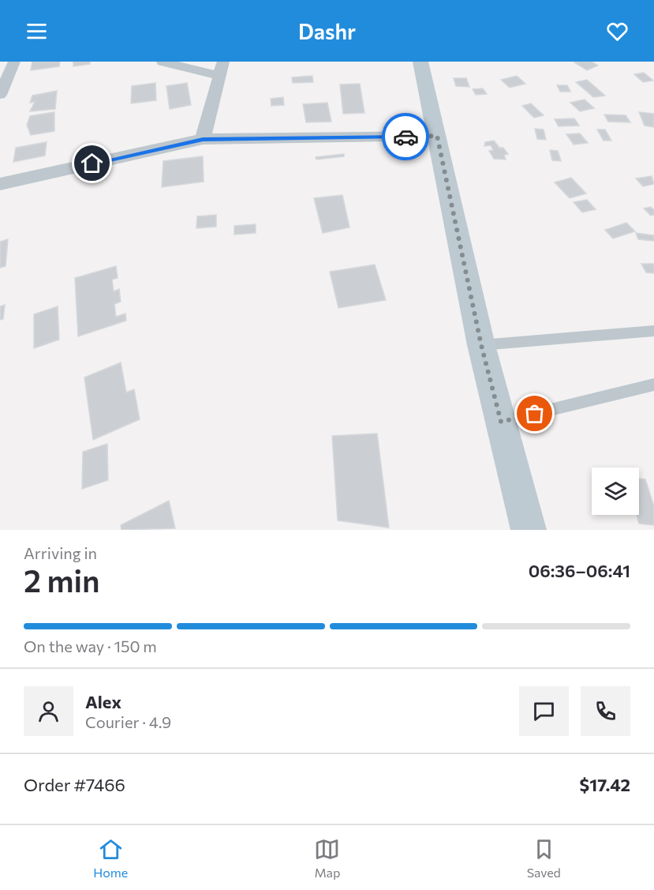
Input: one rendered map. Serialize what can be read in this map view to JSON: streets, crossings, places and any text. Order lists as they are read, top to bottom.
{
  "page": {
    "header": "Dashr",
    "heading": ["2 min", "Arriving in", "06:36–06:41"],
    "panel": [
      "Alex",
      "Courier · 4.9",
      "Order #7466",
      "$17.42"
    ],
    "bar": "On the way · 150 m",
    "tabs": ["Home", "Map", "Saved"]
  }
}
